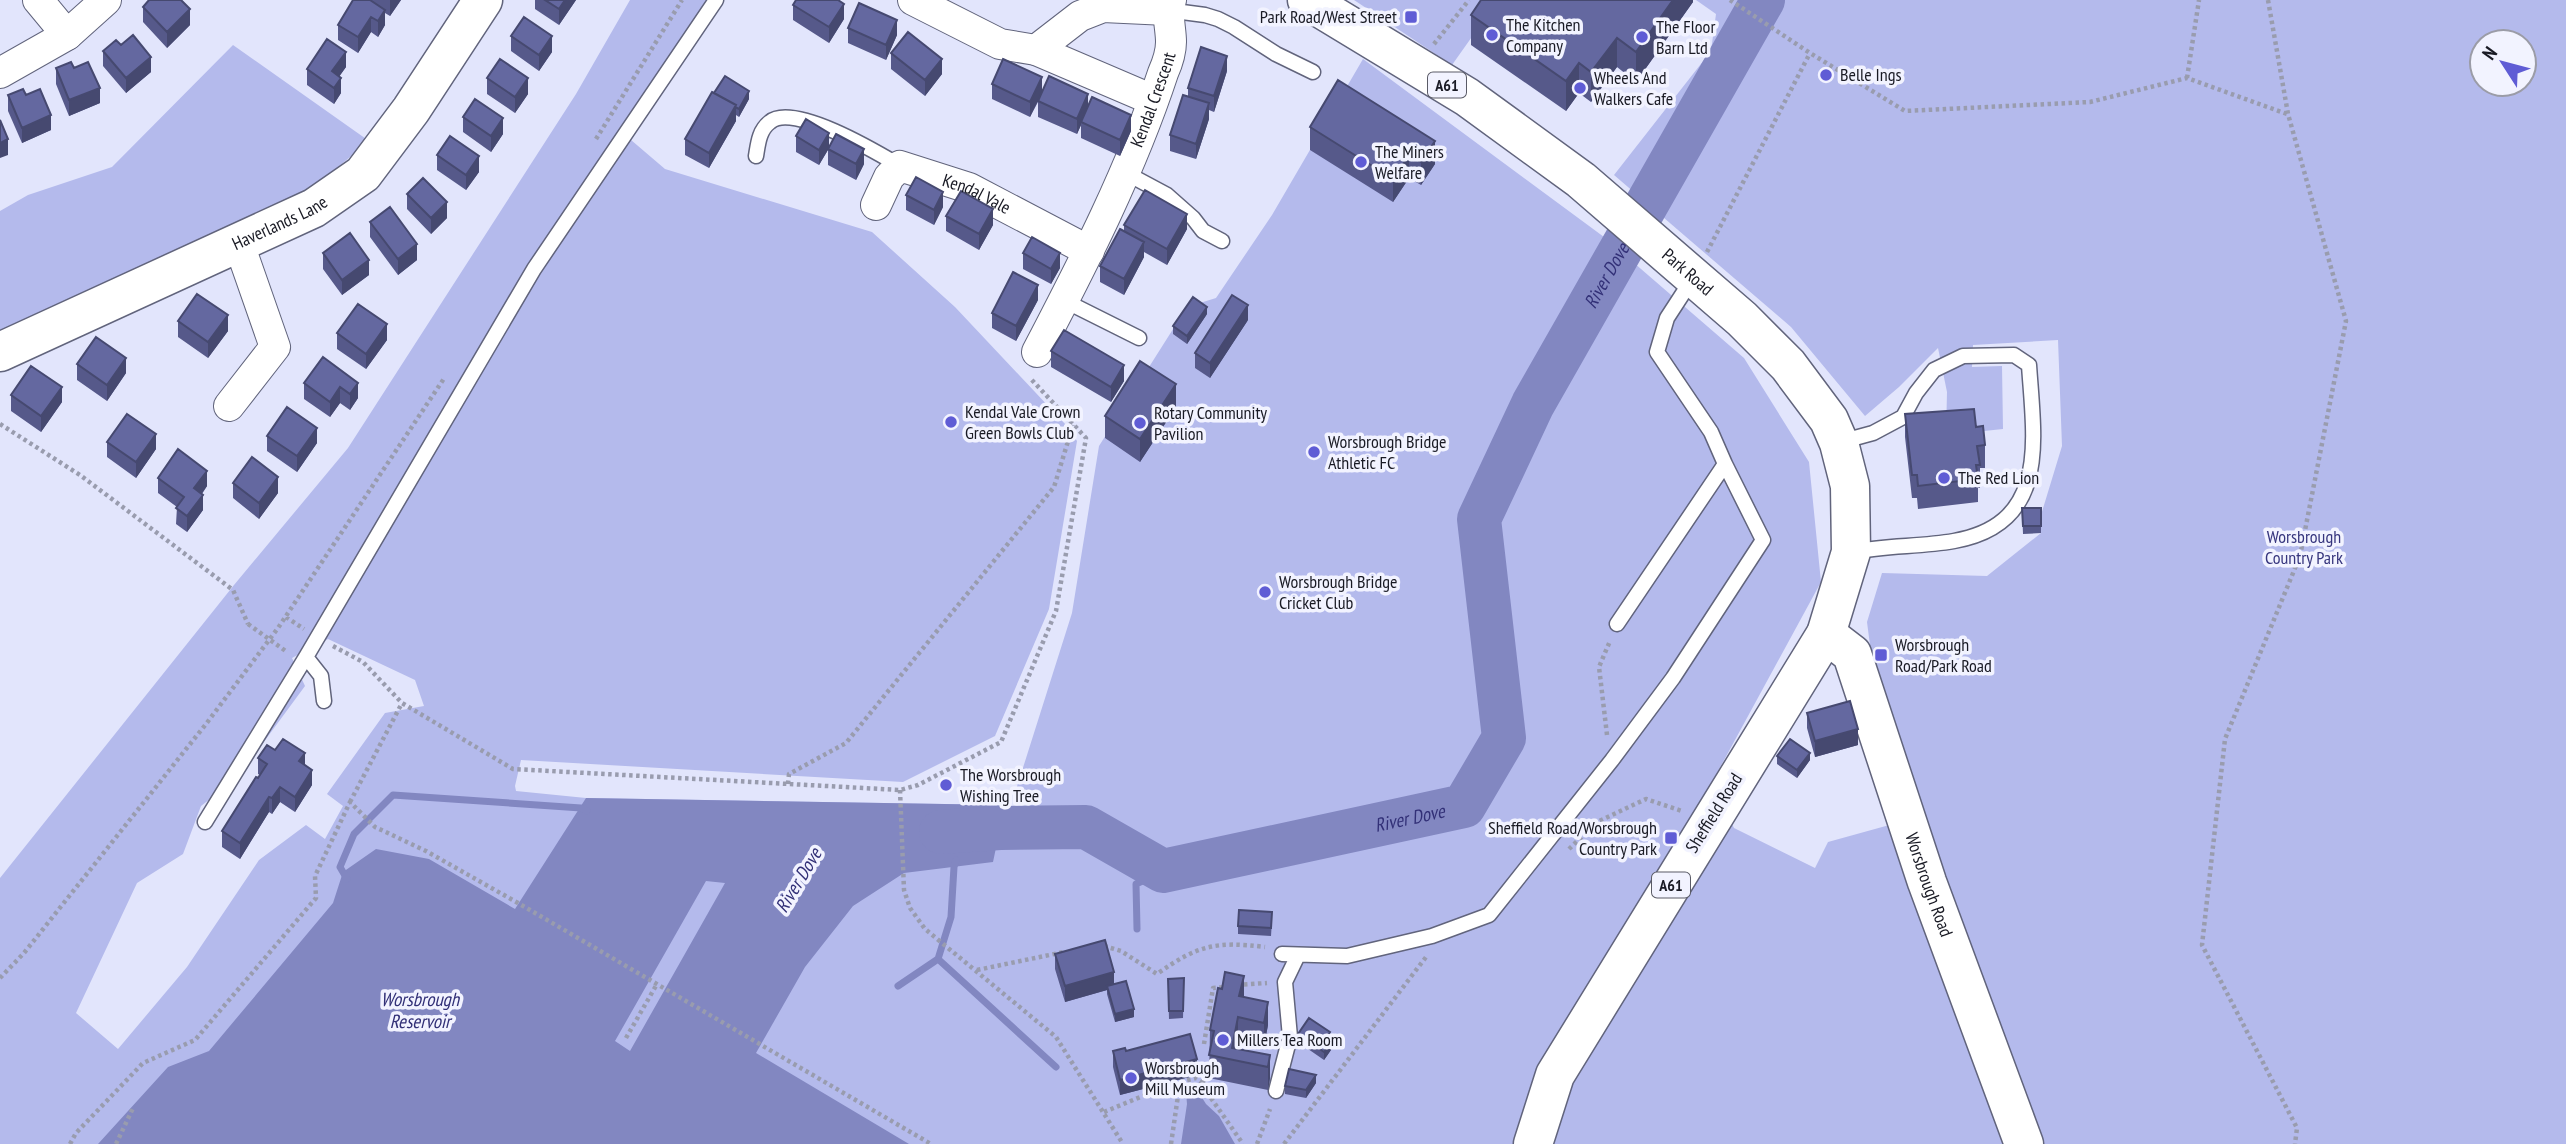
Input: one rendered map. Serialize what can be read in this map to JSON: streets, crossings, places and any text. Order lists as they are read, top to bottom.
{
  "streets": {
    "main road": [
      "A61",
      "Haverlands Lane",
      "Park Road",
      "Sheffield Road",
      "Worsbrough Road"
    ],
    "street": ["Kendal Crescent", "Kendal Vale"]
  },
  "crossings": [
    ["Park Road", "Sheffield Road"],
    ["Park Road", "Worsbrough Road"],
    ["Sheffield Road", "Worsbrough Road"]
  ],
  "water": ["River Dove", "Worsbrough Reservoir"],
  "parks": ["Worsbrough Country Park"],
  "places": {
    "transit": ["Park Road/West Street", "Worsbrough Road/Park Road", "Sheffield Road/Worsbrough Country Park"],
    "other": [
      "The Kitchen Company",
      "The Floor Barn Ltd",
      "Belle Ings",
      "Wheels And Walkers Cafe",
      "The Miners Welfare",
      "Kendal Vale Crown Green Bowls Club",
      "Rotary Community Pavilion",
      "Worsbrough Bridge Athletic FC",
      "The Red Lion",
      "Worsbrough Bridge Cricket Club",
      "The Worsbrough Wishing Tree",
      "Millers Tea Room",
      "Worsbrough Mill Museum"
    ]
  },
  "north": "top left"
}
